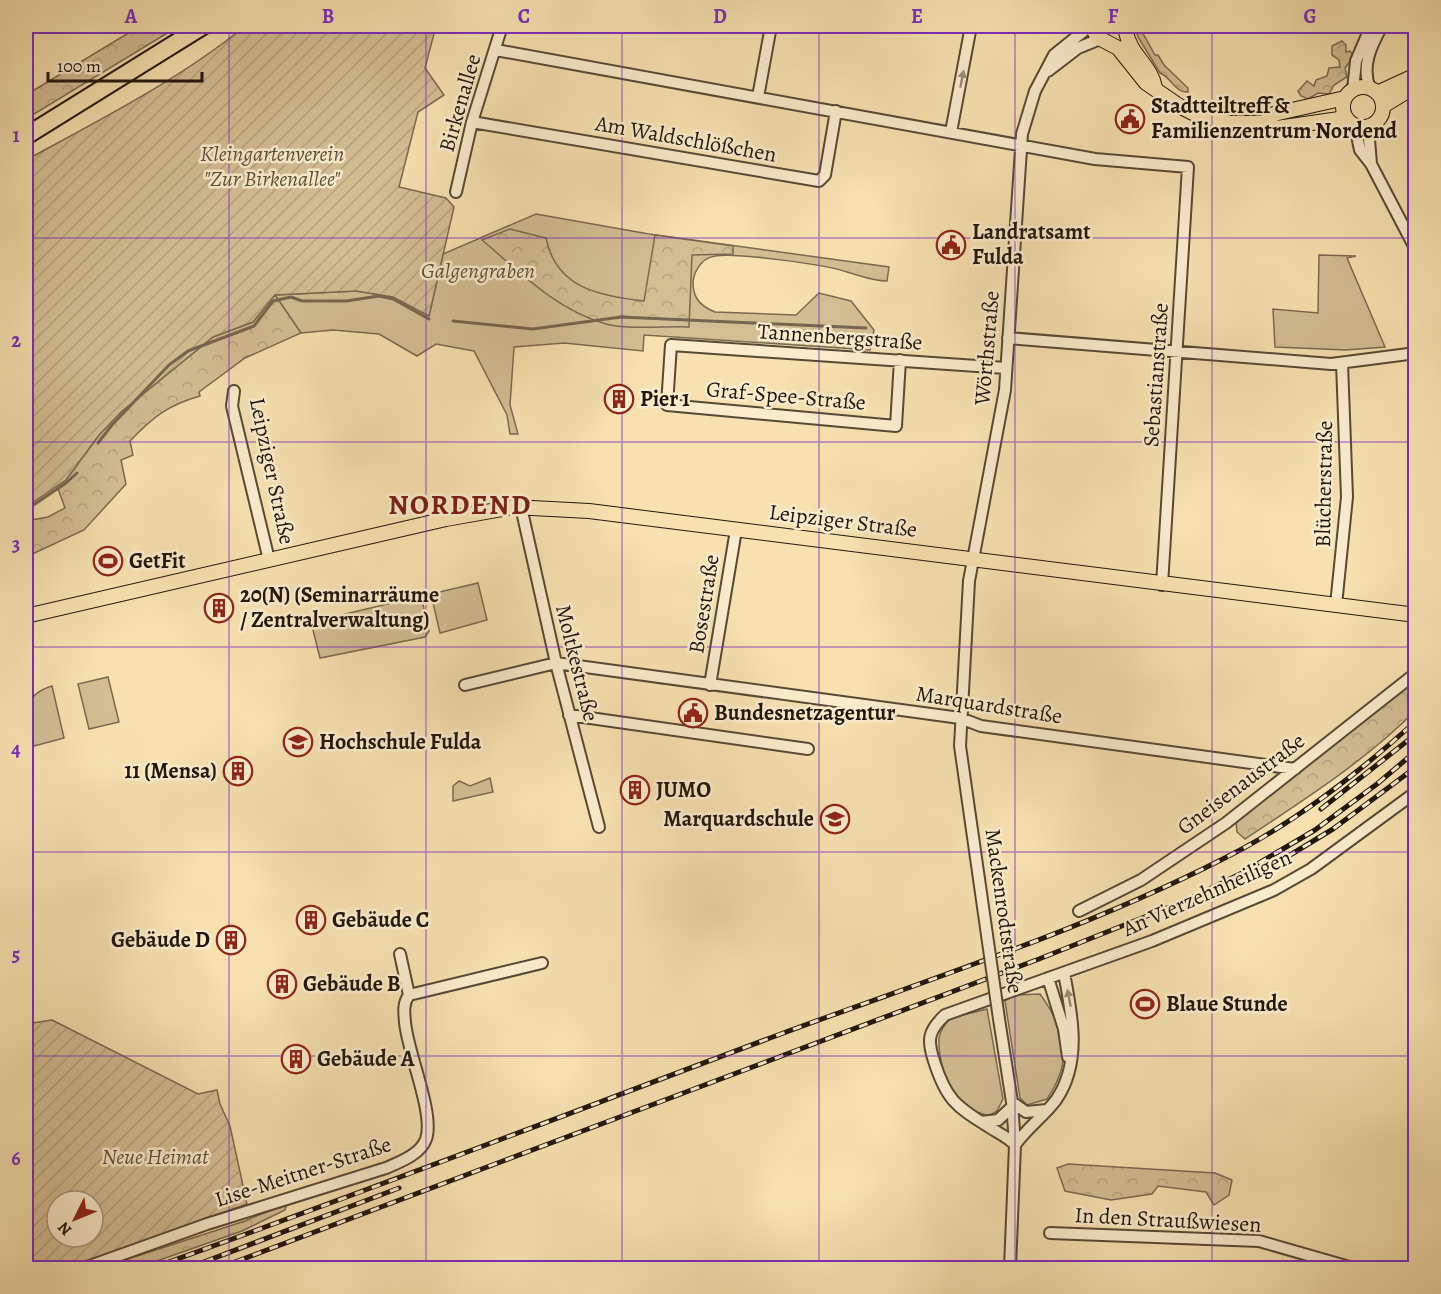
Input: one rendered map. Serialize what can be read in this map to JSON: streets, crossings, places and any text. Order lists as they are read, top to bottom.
{
  "streets": {
    "main road": ["Leipziger Straße"],
    "street": [
      "Birkenallee",
      "Am Waldschlößchen",
      "Tannenbergstraße",
      "Wörthstraße",
      "Sebastianstraße",
      "Graf-Spee-Straße",
      "Blücherstraße",
      "Bosestraße",
      "Moltkestraße",
      "Marquardstraße",
      "Gneisenaustraße",
      "An Vierzehnheiligen",
      "Mackenrodtstraße",
      "Lise-Meitner-Straße",
      "In den Straußwiesen"
    ]
  },
  "crossings": [
    ["Birkenallee", "Am Waldschlößchen"],
    ["Tannenbergstraße", "Wörthstraße"],
    ["Tannenbergstraße", "Graf-Spee-Straße"],
    ["Wörthstraße", "Sebastianstraße"],
    ["Wörthstraße", "Leipziger Straße"],
    ["Wörthstraße", "Mackenrodtstraße"],
    ["Sebastianstraße", "Leipziger Straße"],
    ["Leipziger Straße", "Blücherstraße"],
    ["Leipziger Straße", "Bosestraße"],
    ["Leipziger Straße", "Moltkestraße"],
    ["Leipziger Straße", "Mackenrodtstraße"],
    ["Bosestraße", "Marquardstraße"],
    ["Moltkestraße", "Marquardstraße"],
    ["Marquardstraße", "Gneisenaustraße"],
    ["Marquardstraße", "Mackenrodtstraße"],
    ["An Vierzehnheiligen", "Mackenrodtstraße"]
  ],
  "districts": ["NORDEND"],
  "parks": ["Kleingartenverein \"Zur Birkenallee\"", "Galgengraben", "Neue Heimat"],
  "places": {
    "public building": ["Stadtteiltreff & Familienzentrum Nordend", "Landratsamt Fulda", "Bundesnetzagentur"],
    "building": [
      "Pier 1",
      "20(N) (Seminarräume / Zentralverwaltung)",
      "11 (Mensa)",
      "JUMO",
      "Gebäude C",
      "Gebäude D",
      "Gebäude B",
      "Gebäude A"
    ],
    "sports": ["GetFit", "Blaue Stunde"],
    "school or university": ["Hochschule Fulda", "Marquardschule"]
  },
  "scale_bar": "100 m",
  "north": "bottom left",
  "grid": {
    "columns": [
      "A",
      "B",
      "C",
      "D",
      "E",
      "F",
      "G"
    ],
    "rows": [
      "1",
      "2",
      "3",
      "4",
      "5",
      "6"
    ]
  }
}
